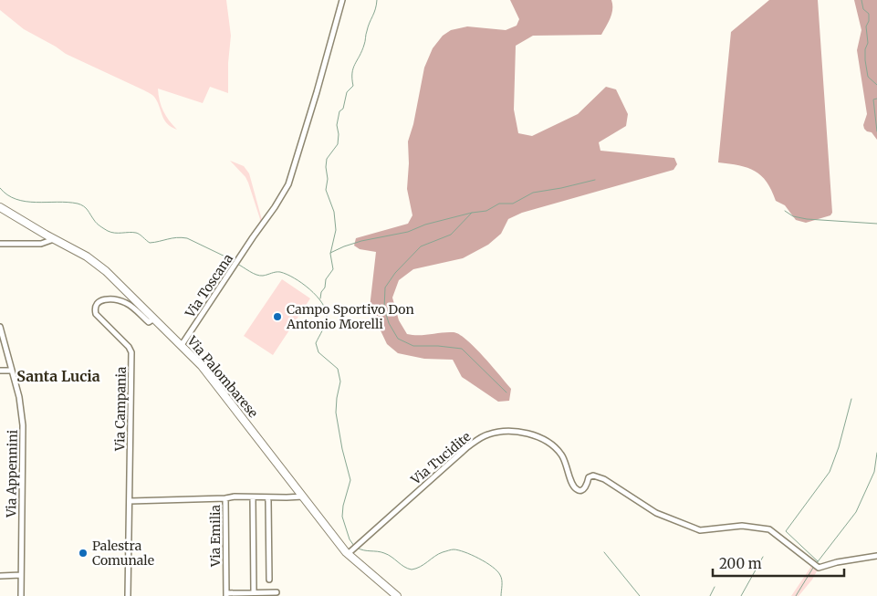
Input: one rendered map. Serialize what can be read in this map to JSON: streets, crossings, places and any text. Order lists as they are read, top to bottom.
{
  "streets": {
    "main road": ["Via Palombarese"],
    "street": [
      "Via Toscana",
      "Via Campania",
      "Via Tucidite",
      "Via Appennini",
      "Via Emilia"
    ]
  },
  "crossings": [
    ["Via Toscana", "Via Palombarese"],
    ["Via Palombarese", "Via Campania"],
    ["Via Palombarese", "Via Tucidite"],
    ["Via Palombarese", "Via Emilia"]
  ],
  "districts": ["Santa Lucia"],
  "places": ["Campo Sportivo Don Antonio Morelli", "Palestra Comunale"],
  "scale_bar": "200 m"
}
